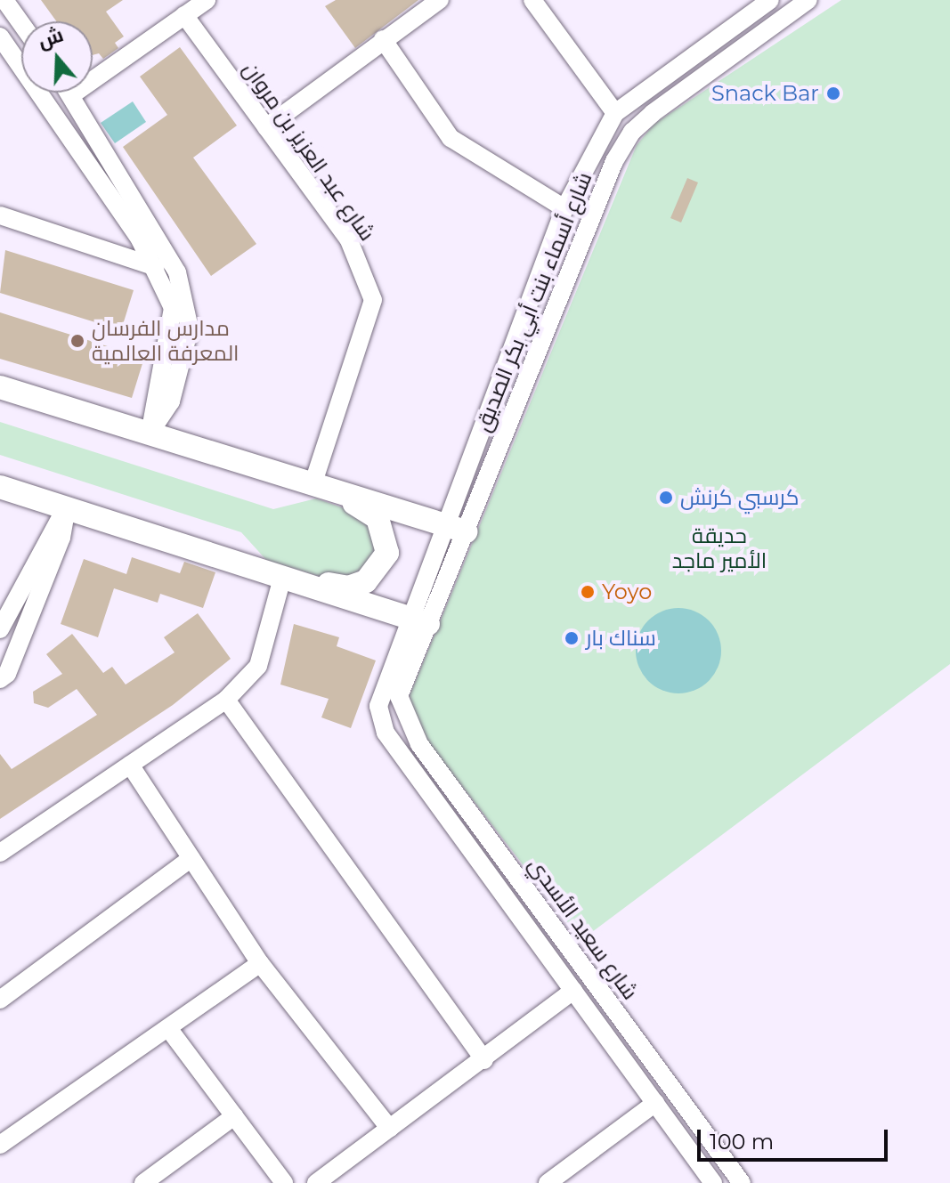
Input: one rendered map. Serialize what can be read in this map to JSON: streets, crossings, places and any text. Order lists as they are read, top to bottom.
{
  "streets": {
    "street": ["شارع عبد العزيز بن مروان", "شارع أسماء بنت أبي بكر الصديق", "شارع سعيد الأسدي"]
  },
  "crossings": [
    ["شارع أسماء بنت أبي بكر الصديق", "شارع سعيد الأسدي"]
  ],
  "parks": ["حديقة الأمير ماجد"],
  "places": [
    "Snack Bar",
    "مدارس الفرسان المعرفة العالمية",
    "كرسبي كرنش",
    "Yoyo",
    "سناك بار"
  ],
  "scale_bar": "100 m",
  "north": "top"
}
